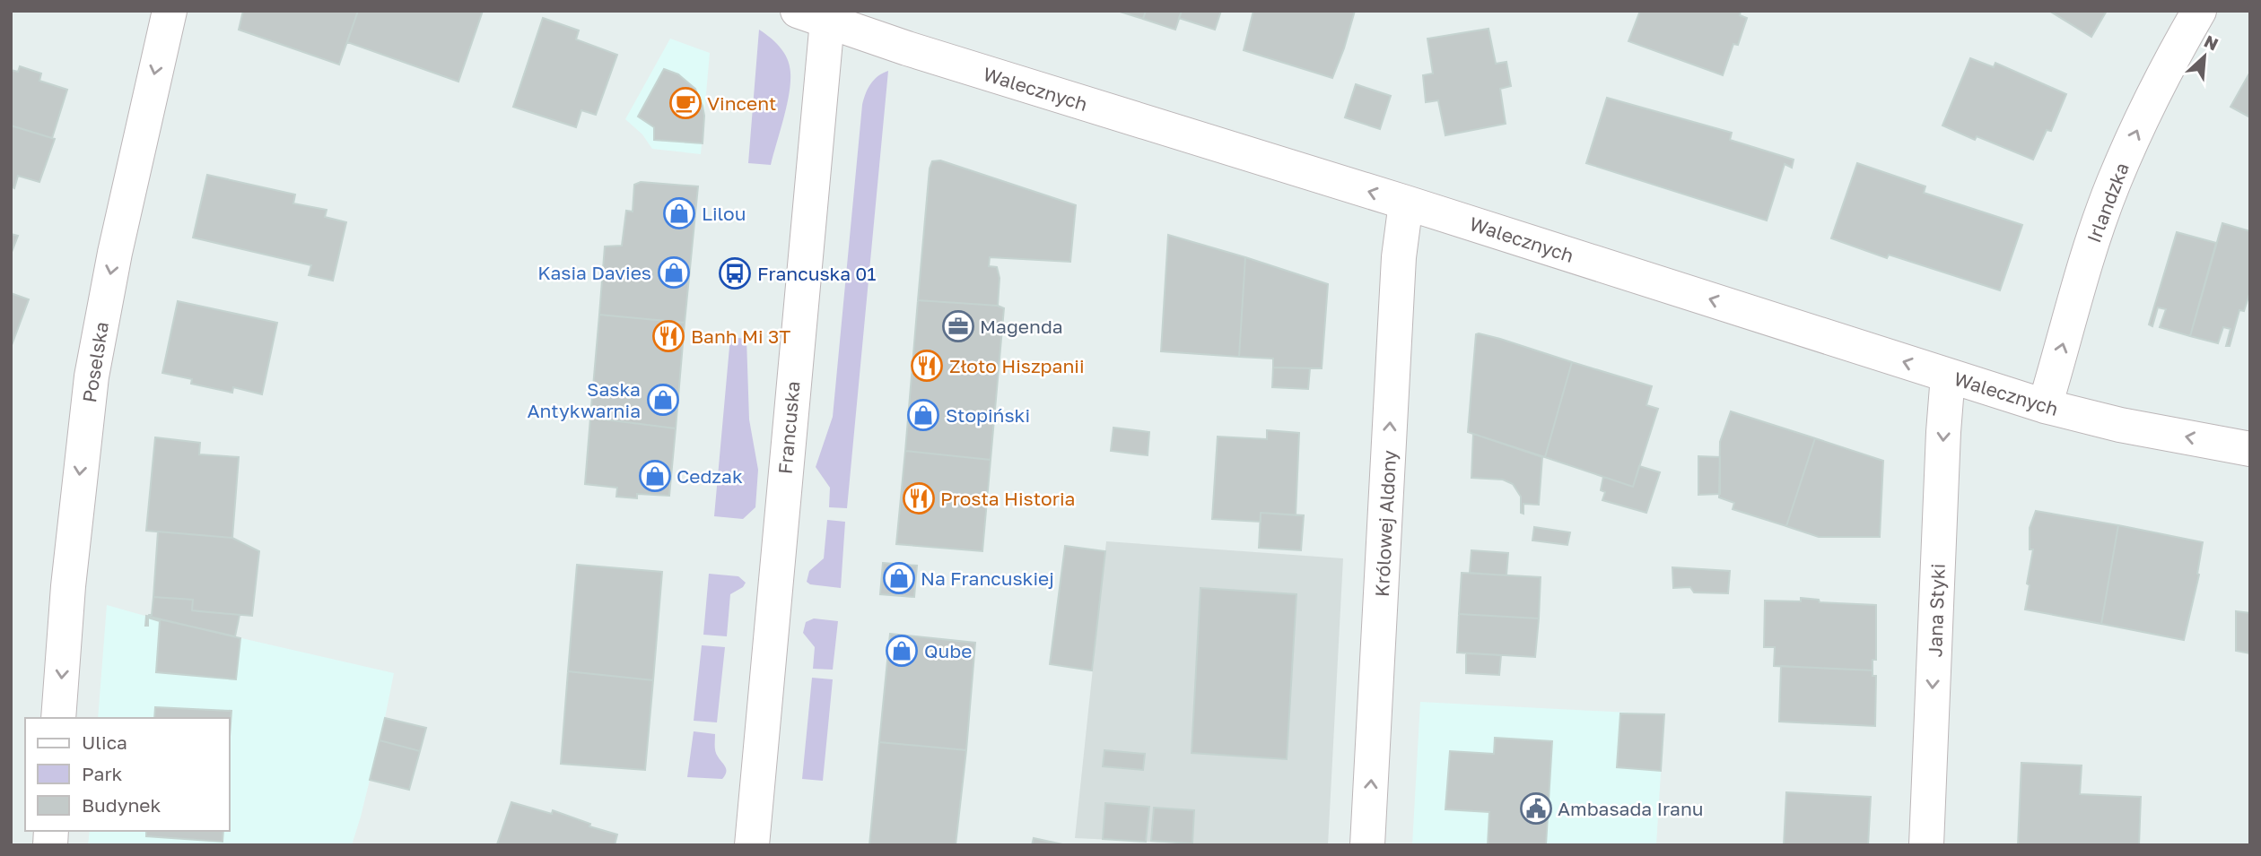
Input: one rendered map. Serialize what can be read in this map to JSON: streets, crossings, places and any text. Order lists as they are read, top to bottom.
{
  "streets": {
    "street": [
      "Walecznych",
      "Irlandzka",
      "Poselska",
      "Francuska",
      "Królowej Aldony",
      "Jana Styki"
    ]
  },
  "crossings": [
    ["Walecznych", "Irlandzka"],
    ["Walecznych", "Francuska"],
    ["Walecznych", "Królowej Aldony"],
    ["Walecznych", "Jana Styki"]
  ],
  "one_way": [
    "Walecznych",
    "Irlandzka",
    "Poselska",
    "Królowej Aldony",
    "Jana Styki"
  ],
  "places": {
    "cafe": ["Vincent"],
    "shop": [
      "Lilou",
      "Kasia Davies",
      "Saska Antykwarnia",
      "Stopiński",
      "Cedzak",
      "Na Francuskiej",
      "Qube"
    ],
    "bus stop": ["Francuska 01"],
    "office": ["Magenda"],
    "restaurant": ["Banh Mi 3T", "Złoto Hiszpanii", "Prosta Historia"],
    "public building": ["Ambasada Iranu"]
  },
  "legend": ["Ulica", "Park", "Budynek"],
  "north": "top right"
}
